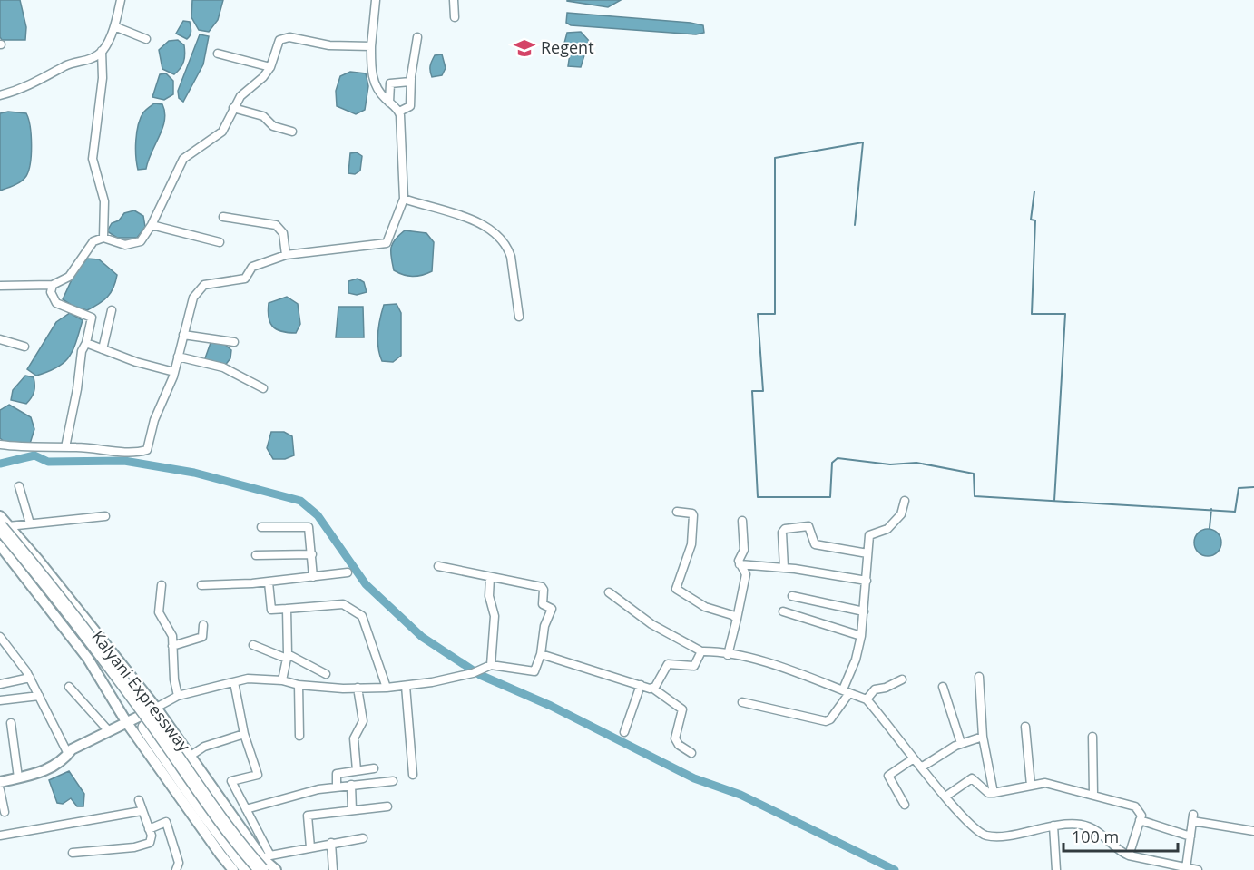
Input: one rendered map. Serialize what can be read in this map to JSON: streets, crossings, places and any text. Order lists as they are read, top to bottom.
{
  "streets": {
    "highway": ["Kalyani Expressway"]
  },
  "places": {
    "school or university": ["Regent"]
  },
  "scale_bar": "100 m"
}
